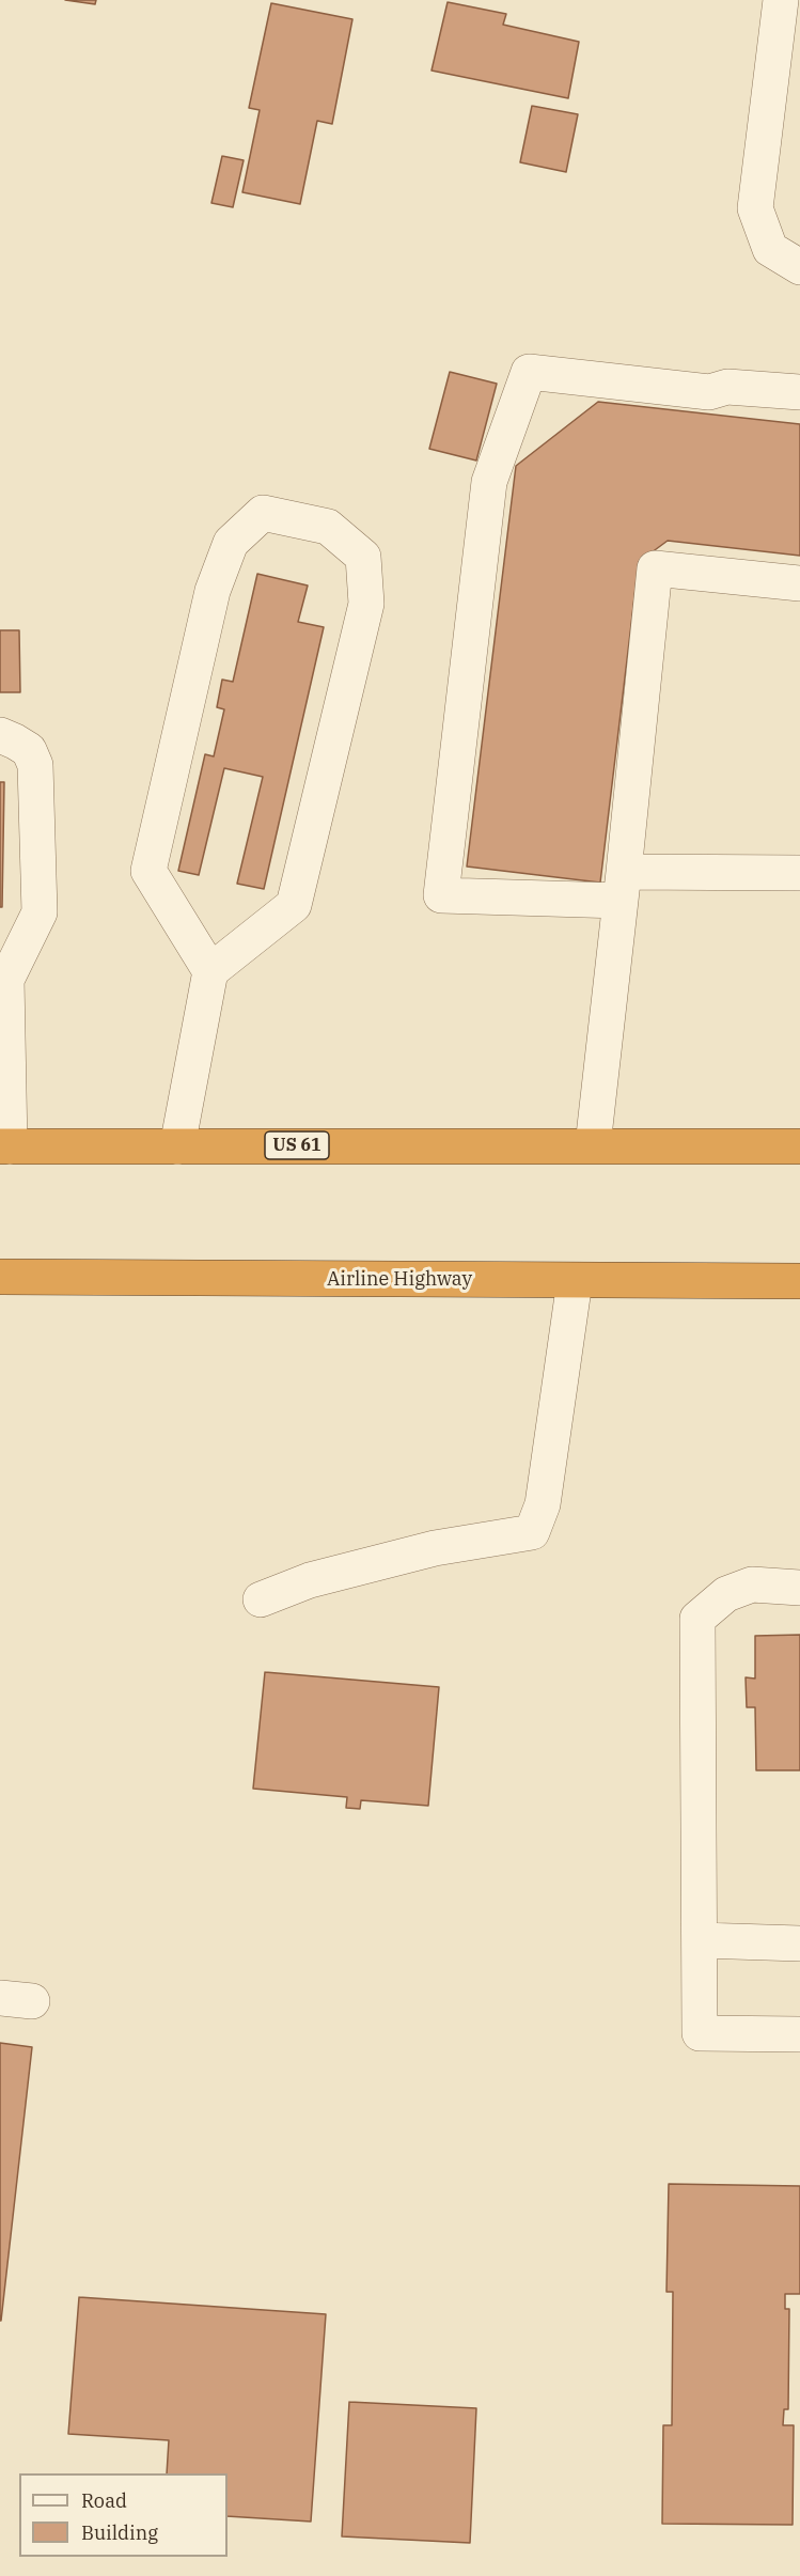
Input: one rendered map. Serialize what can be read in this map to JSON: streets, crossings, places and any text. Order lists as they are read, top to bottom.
{
  "streets": {
    "highway": ["US 61", "Airline Highway"]
  },
  "legend": ["Road", "Building"]
}
